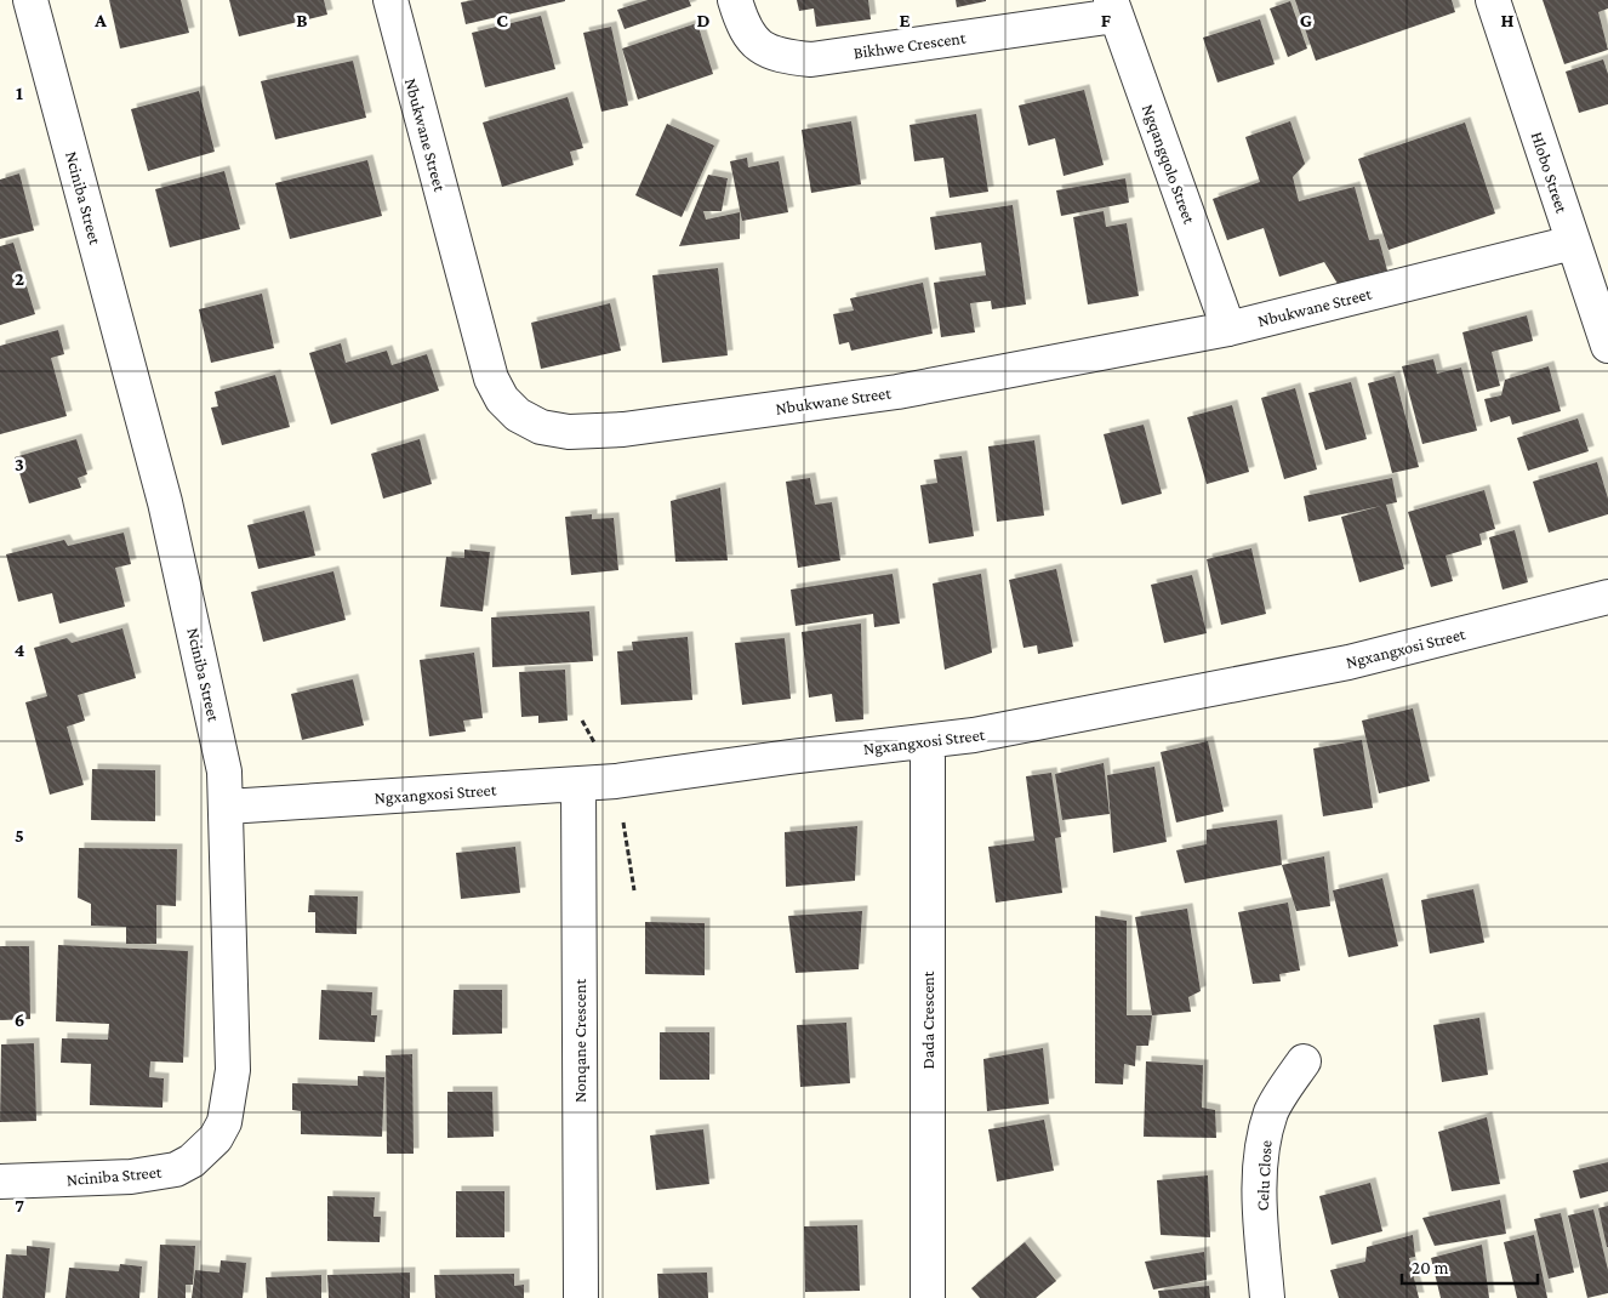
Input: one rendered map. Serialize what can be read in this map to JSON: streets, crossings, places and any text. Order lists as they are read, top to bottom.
{
  "streets": {
    "street": [
      "Bikhwe Crescent",
      "Nbukwane Street",
      "Ngqangqolo Street",
      "Hlobo Street",
      "Nciniba Street",
      "Ngxangxosi Street",
      "Dada Crescent",
      "Nonqane Crescent",
      "Celu Close"
    ]
  },
  "crossings": [
    ["Bikhwe Crescent", "Ngqangqolo Street"],
    ["Nbukwane Street", "Ngqangqolo Street"],
    ["Nbukwane Street", "Hlobo Street"],
    ["Nciniba Street", "Ngxangxosi Street"],
    ["Ngxangxosi Street", "Dada Crescent"],
    ["Ngxangxosi Street", "Nonqane Crescent"]
  ],
  "scale_bar": "20 m",
  "grid": {
    "columns": [
      "A",
      "B",
      "C",
      "D",
      "E",
      "F",
      "G",
      "H"
    ],
    "rows": [
      "1",
      "2",
      "3",
      "4",
      "5",
      "6",
      "7"
    ]
  }
}
